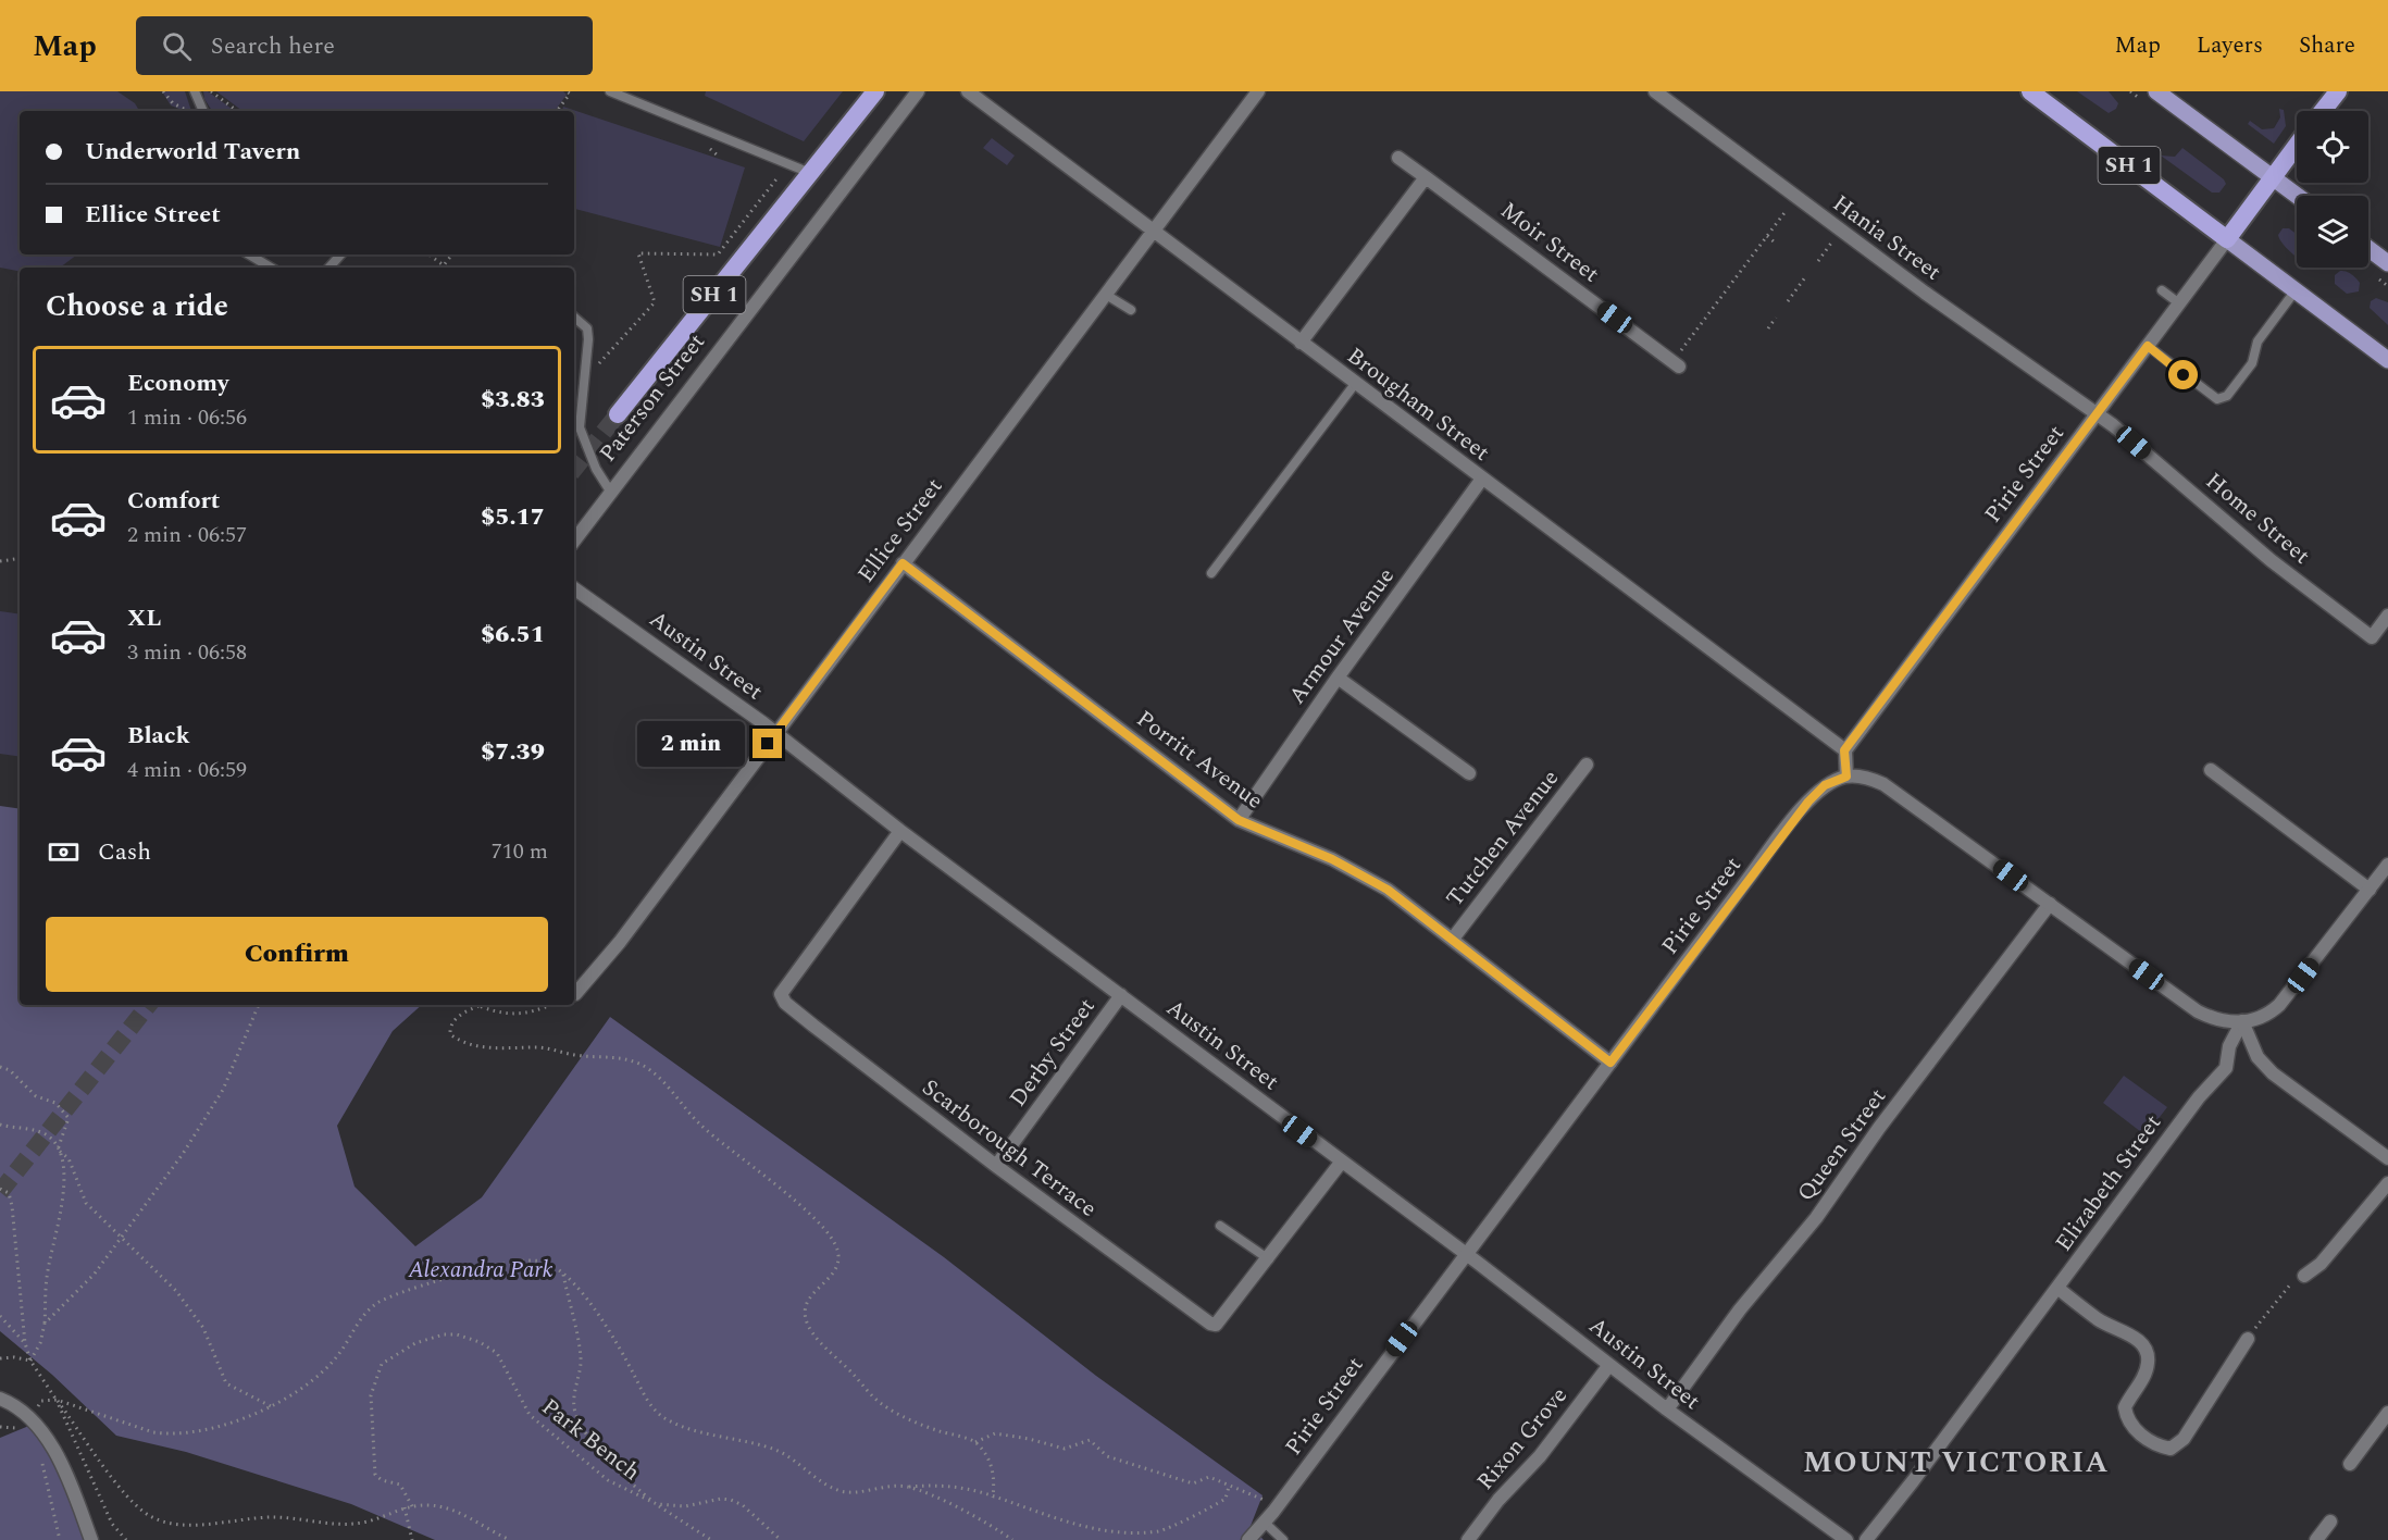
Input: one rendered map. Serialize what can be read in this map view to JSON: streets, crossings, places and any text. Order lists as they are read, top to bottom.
{
  "streets": {
    "highway": ["SH 1", "Paterson Street"],
    "street": [
      "Hania Street",
      "Moir Street",
      "Brougham Street",
      "Pirie Street",
      "Home Street",
      "Ellice Street",
      "Armour Avenue",
      "Austin Street",
      "Porritt Avenue",
      "Tutchen Avenue",
      "Derby Street",
      "Queen Street",
      "Scarborough Terrace",
      "Elizabeth Street",
      "Rixon Grove"
    ],
    "path": ["Park Bench"]
  },
  "crossings": [
    ["SH 1", "Pirie Street"],
    ["Hania Street", "Pirie Street"],
    ["Hania Street", "Home Street"],
    ["Brougham Street", "Pirie Street"],
    ["Brougham Street", "Ellice Street"],
    ["Brougham Street", "Armour Avenue"],
    ["Pirie Street", "Home Street"],
    ["Pirie Street", "Austin Street"],
    ["Pirie Street", "Porritt Avenue"],
    ["Ellice Street", "Austin Street"],
    ["Ellice Street", "Porritt Avenue"],
    ["Armour Avenue", "Porritt Avenue"],
    ["Austin Street", "Derby Street"],
    ["Austin Street", "Queen Street"],
    ["Austin Street", "Scarborough Terrace"],
    ["Austin Street", "Rixon Grove"],
    ["Porritt Avenue", "Tutchen Avenue"],
    ["Derby Street", "Scarborough Terrace"]
  ],
  "districts": ["MOUNT VICTORIA"],
  "parks": ["Alexandra Park"],
  "page": {
    "header": "Map",
    "search": "Search here",
    "nav": ["Map", "Layers", "Share"],
    "banner": ["Underworld Tavern", "Ellice Street"],
    "heading": "Choose a ride",
    "list": [
      {
        "name": "Economy",
        "note": "1 min · 06:56",
        "value": "$3.83"
      },
      {
        "name": "Comfort",
        "note": "2 min · 06:57",
        "value": "$5.17"
      },
      {
        "name": "XL",
        "note": "3 min · 06:58",
        "value": "$6.51"
      },
      {
        "name": "Black",
        "note": "4 min · 06:59",
        "value": "$7.39"
      }
    ],
    "bubble": "2 min",
    "pay": ["Cash", "710 m"],
    "buttons": "Confirm"
  }
}
